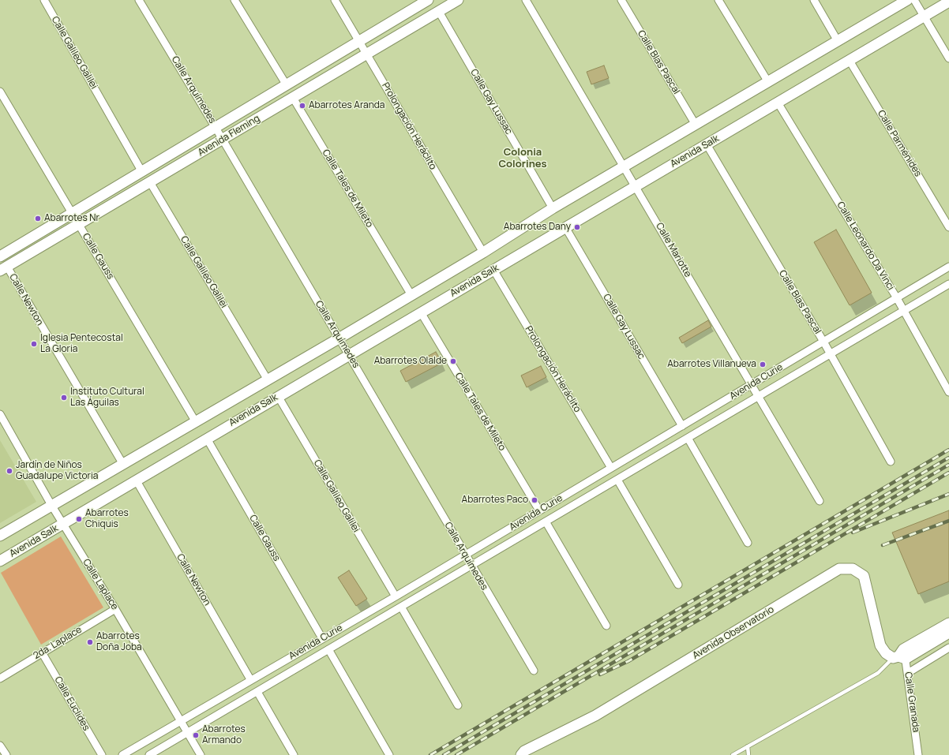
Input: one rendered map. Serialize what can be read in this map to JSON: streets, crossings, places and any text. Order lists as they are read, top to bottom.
{
  "streets": {
    "main road": ["Avenida Fleming", "Avenida Salk", "Avenida Observatorio"],
    "street": [
      "Calle Galileo Galilei",
      "Calle Blas Pascal",
      "Calle Arquímedes",
      "Calle Gay Lussac",
      "Prolongación Heráclito",
      "Calle Parménides",
      "Calle Tales de Mileto",
      "Calle Leonardo Da Vinci",
      "Calle Mariotte",
      "Calle Gauss",
      "Calle Newton",
      "Avenida Curie",
      "Calle Laplace",
      "2da. Laplace",
      "Calle Granada",
      "Calle Euclides"
    ]
  },
  "crossings": [
    ["Calle Galileo Galilei", "Avenida Fleming"],
    ["Calle Galileo Galilei", "Avenida Salk"],
    ["Calle Galileo Galilei", "Avenida Curie"],
    ["Calle Blas Pascal", "Avenida Salk"],
    ["Calle Blas Pascal", "Avenida Curie"],
    ["Calle Arquímedes", "Avenida Fleming"],
    ["Calle Arquímedes", "Avenida Salk"],
    ["Calle Arquímedes", "Avenida Curie"],
    ["Calle Gay Lussac", "Avenida Fleming"],
    ["Calle Gay Lussac", "Avenida Salk"],
    ["Calle Gay Lussac", "Avenida Curie"],
    ["Prolongación Heráclito", "Avenida Fleming"],
    ["Prolongación Heráclito", "Avenida Salk"],
    ["Prolongación Heráclito", "Avenida Curie"],
    ["Avenida Fleming", "Calle Tales de Mileto"],
    ["Avenida Fleming", "Calle Gauss"],
    ["Avenida Fleming", "Calle Newton"],
    ["Calle Parménides", "Avenida Salk"],
    ["Avenida Salk", "Calle Tales de Mileto"],
    ["Avenida Salk", "Calle Leonardo Da Vinci"],
    ["Avenida Salk", "Calle Mariotte"],
    ["Avenida Salk", "Calle Gauss"],
    ["Avenida Salk", "Calle Newton"],
    ["Avenida Salk", "Calle Laplace"],
    ["Calle Tales de Mileto", "Avenida Curie"],
    ["Calle Leonardo Da Vinci", "Avenida Curie"],
    ["Calle Mariotte", "Avenida Curie"],
    ["Calle Gauss", "Avenida Curie"],
    ["Calle Newton", "Avenida Curie"],
    ["Avenida Curie", "Calle Laplace"],
    ["Calle Laplace", "2da. Laplace"],
    ["Avenida Observatorio", "Calle Granada"],
    ["2da. Laplace", "Calle Euclides"]
  ],
  "districts": ["Colonia Colorines"],
  "places": [
    "Abarrotes Aranda",
    "Abarrotes Nr",
    "Abarrotes Dany",
    "Iglesia Pentecostal La Gloria",
    "Abarrotes Olalde",
    "Abarrotes Villanueva",
    "Instituto Cultural Las Águilas",
    "Jardín de Niños Guadalupe Victoria",
    "Abarrotes Paco",
    "Abarrotes Chiquis",
    "Abarrotes Doña Joba",
    "Abarrotes Armando"
  ]
}
